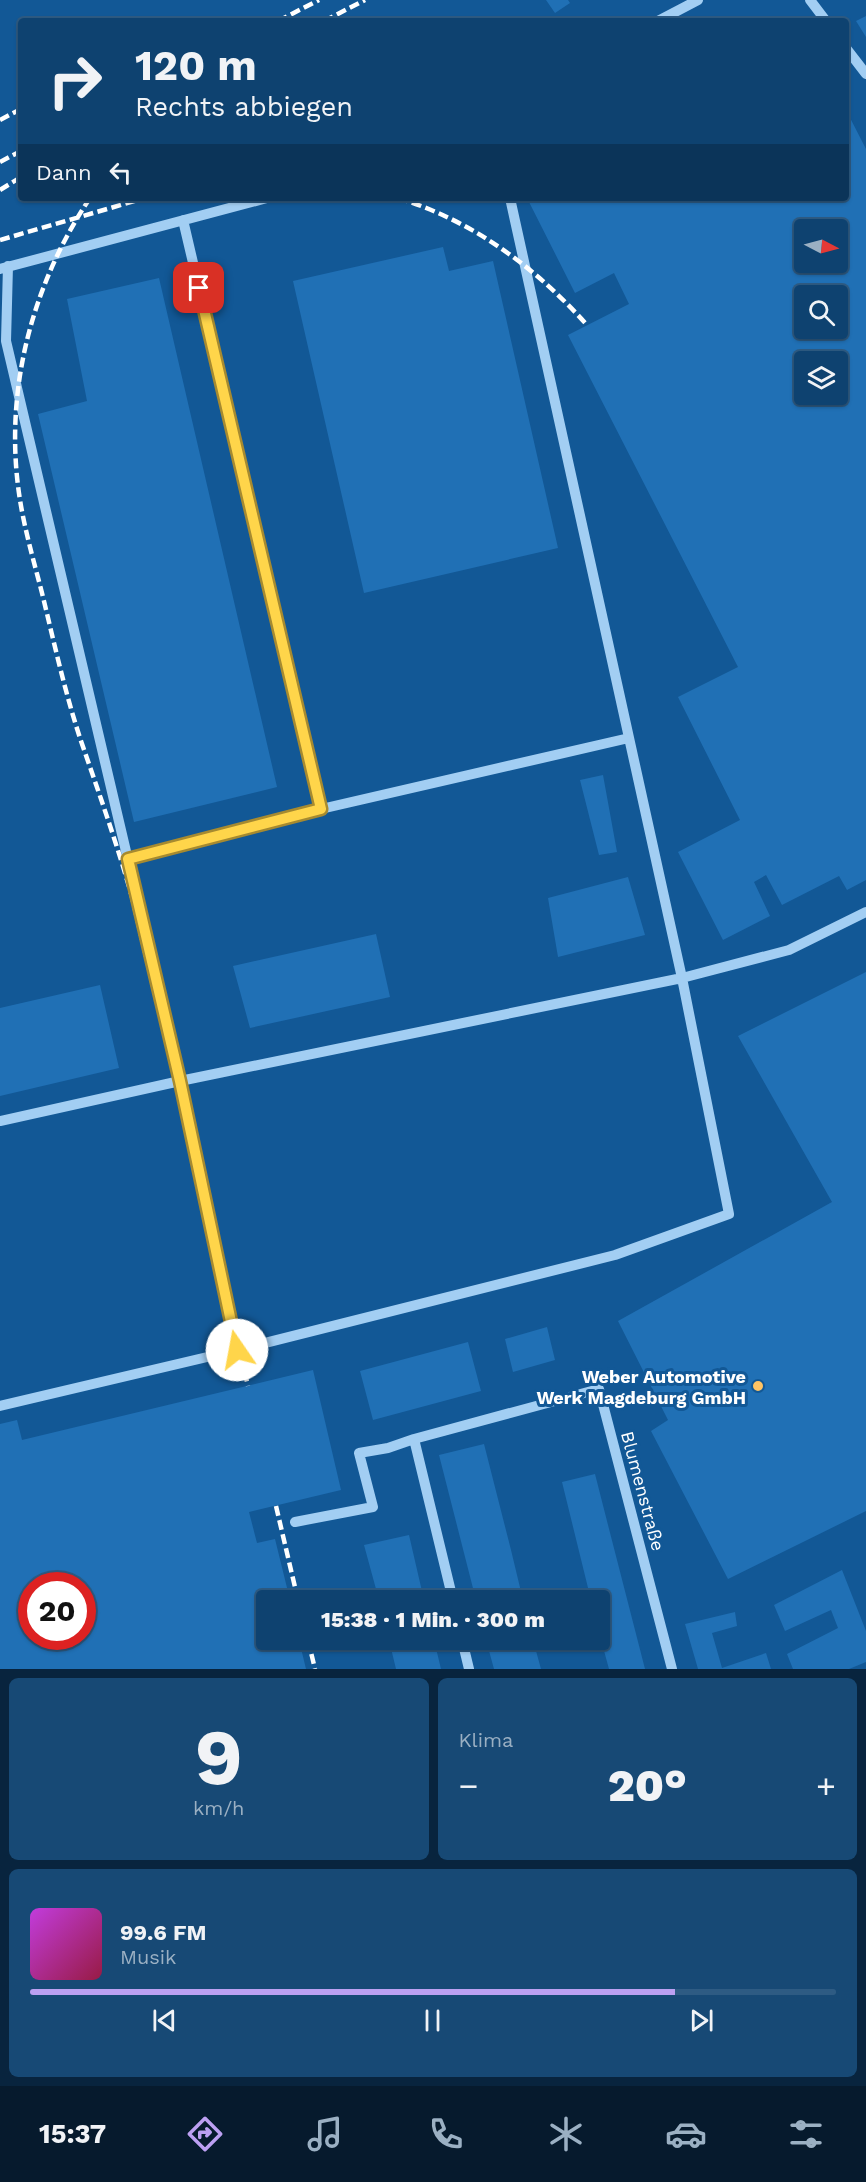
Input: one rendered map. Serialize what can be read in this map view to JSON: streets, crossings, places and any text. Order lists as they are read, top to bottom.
{
  "streets": {
    "street": ["Blumenstraße"]
  },
  "places": ["Weber Automotive Werk Magdeburg GmbH"],
  "north": "right",
  "page": {
    "turn": ["120 m", "Rechts abbiegen"],
    "then": "Dann",
    "limit": "20",
    "trip": "15:38 · 1 Min. · 300 m",
    "tile": [
      ["9", "km/h"],
      "Klima"
    ],
    "heat": ["−", "20°", "+"],
    "song": ["99.6 FM", "Musik"],
    "tabs": "15:37"
  }
}
